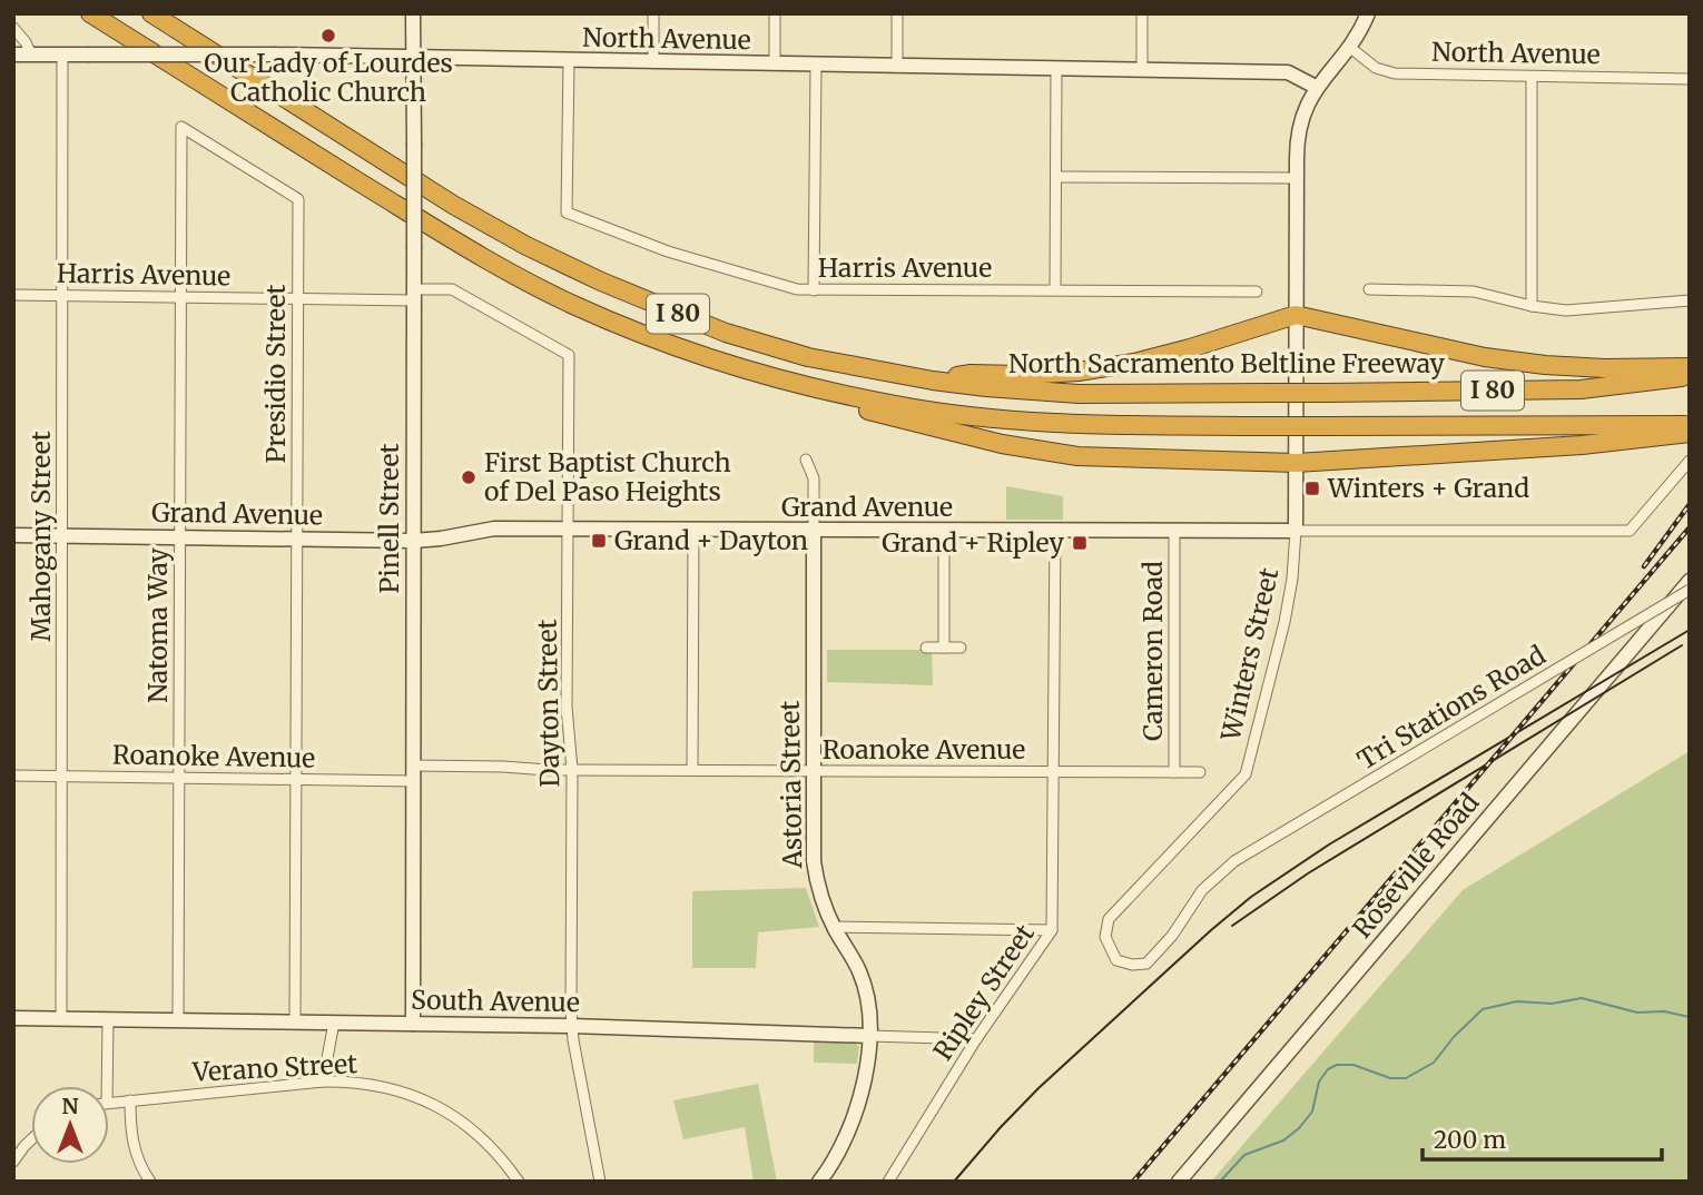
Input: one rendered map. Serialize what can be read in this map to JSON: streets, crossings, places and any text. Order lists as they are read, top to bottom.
{
  "streets": {
    "highway": ["I 80", "North Sacramento Beltline Freeway"],
    "street": [
      "North Avenue",
      "Harris Avenue",
      "Presidio Street",
      "Grand Avenue",
      "Pinell Street",
      "Mahogany Street",
      "Natoma Way",
      "Cameron Road",
      "Winters Street",
      "Dayton Street",
      "Tri Stations Road",
      "Roanoke Avenue",
      "Astoria Street",
      "Roseville Road",
      "Ripley Street",
      "South Avenue",
      "Verano Street"
    ]
  },
  "crossings": [
    ["North Avenue", "Harris Avenue"],
    ["North Avenue", "Pinell Street"],
    ["North Avenue", "Mahogany Street"],
    ["North Avenue", "Winters Street"],
    ["Harris Avenue", "Presidio Street"],
    ["Harris Avenue", "Pinell Street"],
    ["Harris Avenue", "Mahogany Street"],
    ["Harris Avenue", "Natoma Way"],
    ["Harris Avenue", "Dayton Street"],
    ["Presidio Street", "Grand Avenue"],
    ["Presidio Street", "Natoma Way"],
    ["Presidio Street", "Roanoke Avenue"],
    ["Presidio Street", "South Avenue"],
    ["Grand Avenue", "Pinell Street"],
    ["Grand Avenue", "Mahogany Street"],
    ["Grand Avenue", "Natoma Way"],
    ["Grand Avenue", "Cameron Road"],
    ["Grand Avenue", "Winters Street"],
    ["Grand Avenue", "Dayton Street"],
    ["Grand Avenue", "Astoria Street"],
    ["Grand Avenue", "Ripley Street"],
    ["Pinell Street", "Roanoke Avenue"],
    ["Pinell Street", "South Avenue"],
    ["Mahogany Street", "Roanoke Avenue"],
    ["Mahogany Street", "South Avenue"],
    ["Natoma Way", "Roanoke Avenue"],
    ["Natoma Way", "South Avenue"],
    ["Cameron Road", "Roanoke Avenue"],
    ["Winters Street", "Tri Stations Road"],
    ["Dayton Street", "Roanoke Avenue"],
    ["Dayton Street", "South Avenue"],
    ["Roanoke Avenue", "Astoria Street"],
    ["Roanoke Avenue", "Ripley Street"],
    ["Astoria Street", "South Avenue"],
    ["Ripley Street", "South Avenue"]
  ],
  "places": {
    "other": ["Our Lady of Lourdes Catholic Church", "First Baptist Church of Del Paso Heights"],
    "transit": ["Winters + Grand", "Grand + Dayton", "Grand + Ripley"]
  },
  "scale_bar": "200 m",
  "north": "top"
}
